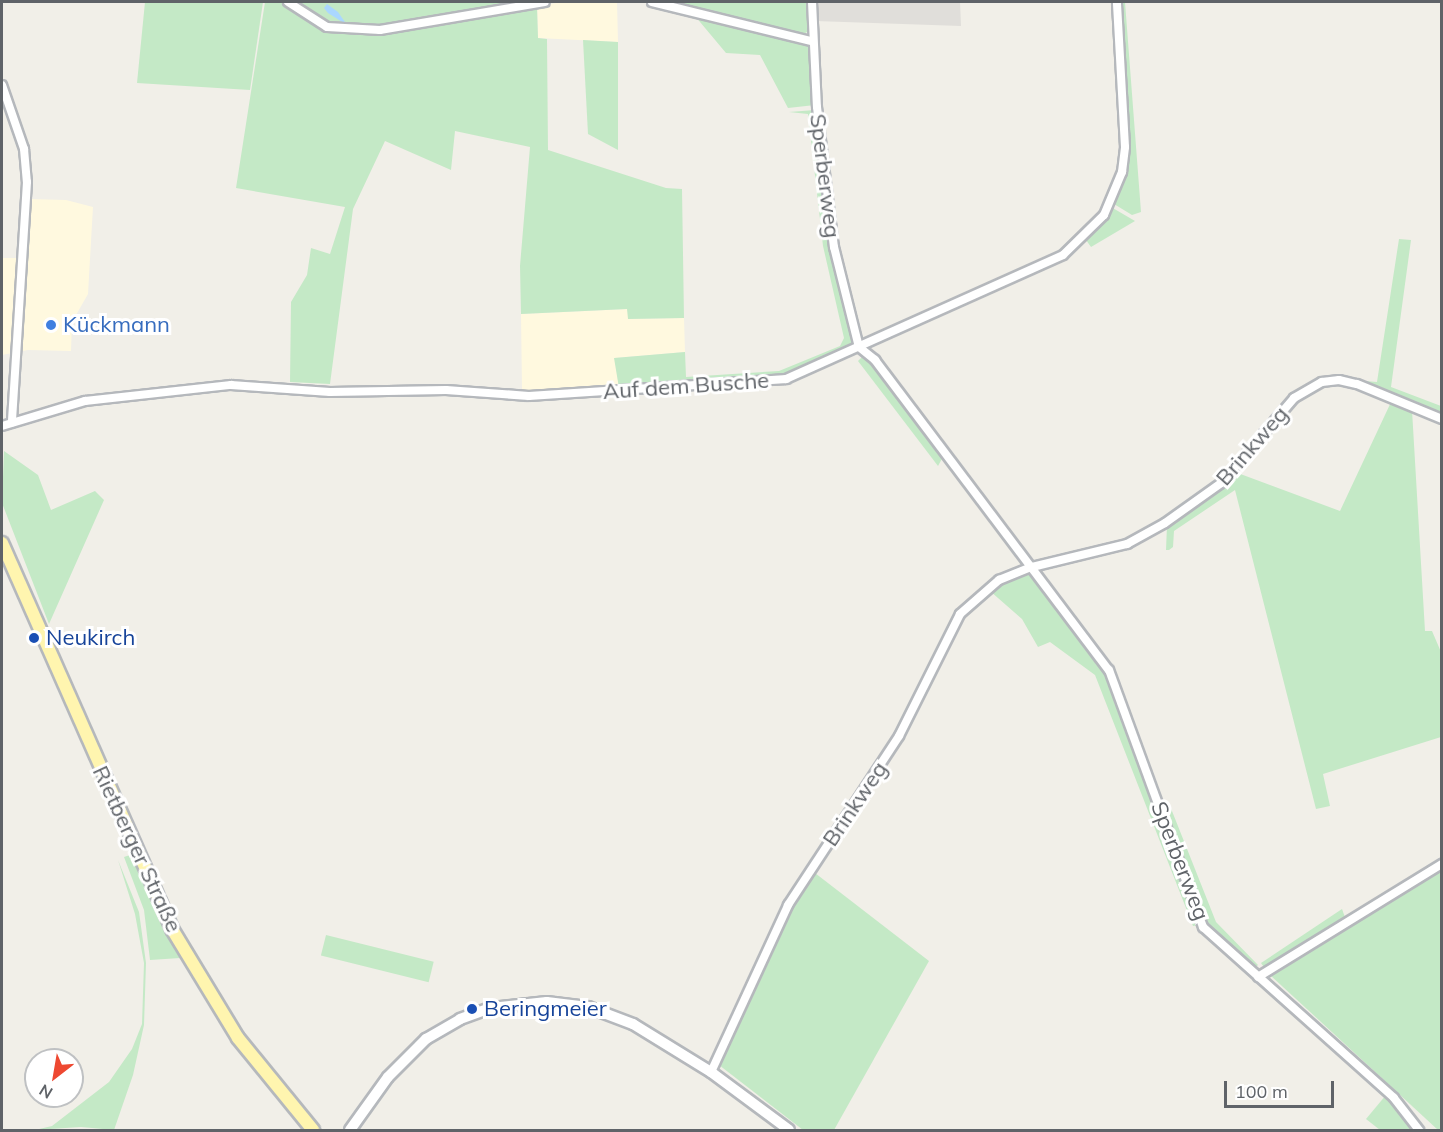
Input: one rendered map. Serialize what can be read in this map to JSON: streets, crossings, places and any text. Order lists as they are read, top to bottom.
{
  "streets": {
    "main road": ["Rietberger Straße"],
    "street": ["Sperberweg", "Auf dem Busche", "Brinkweg"]
  },
  "crossings": [
    ["Sperberweg", "Auf dem Busche"],
    ["Sperberweg", "Brinkweg"]
  ],
  "places": ["Kückmann", "Neukirch", "Beringmeier"],
  "scale_bar": "100 m",
  "north": "bottom left"
}
